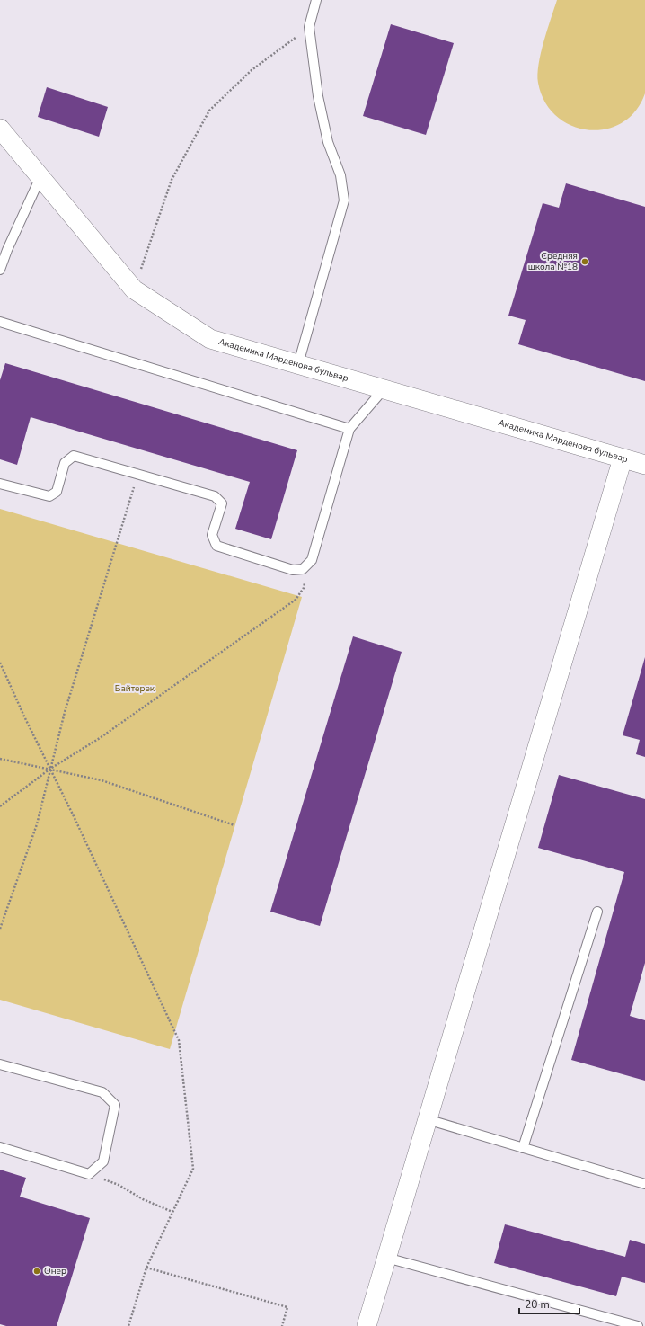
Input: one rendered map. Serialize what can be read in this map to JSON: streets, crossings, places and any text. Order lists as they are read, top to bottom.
{
  "streets": {
    "street": ["Академика Марденова бульвар"]
  },
  "parks": ["Байтерек"],
  "places": ["Средняя школа №18", "Онер"],
  "scale_bar": "20 m"
}
